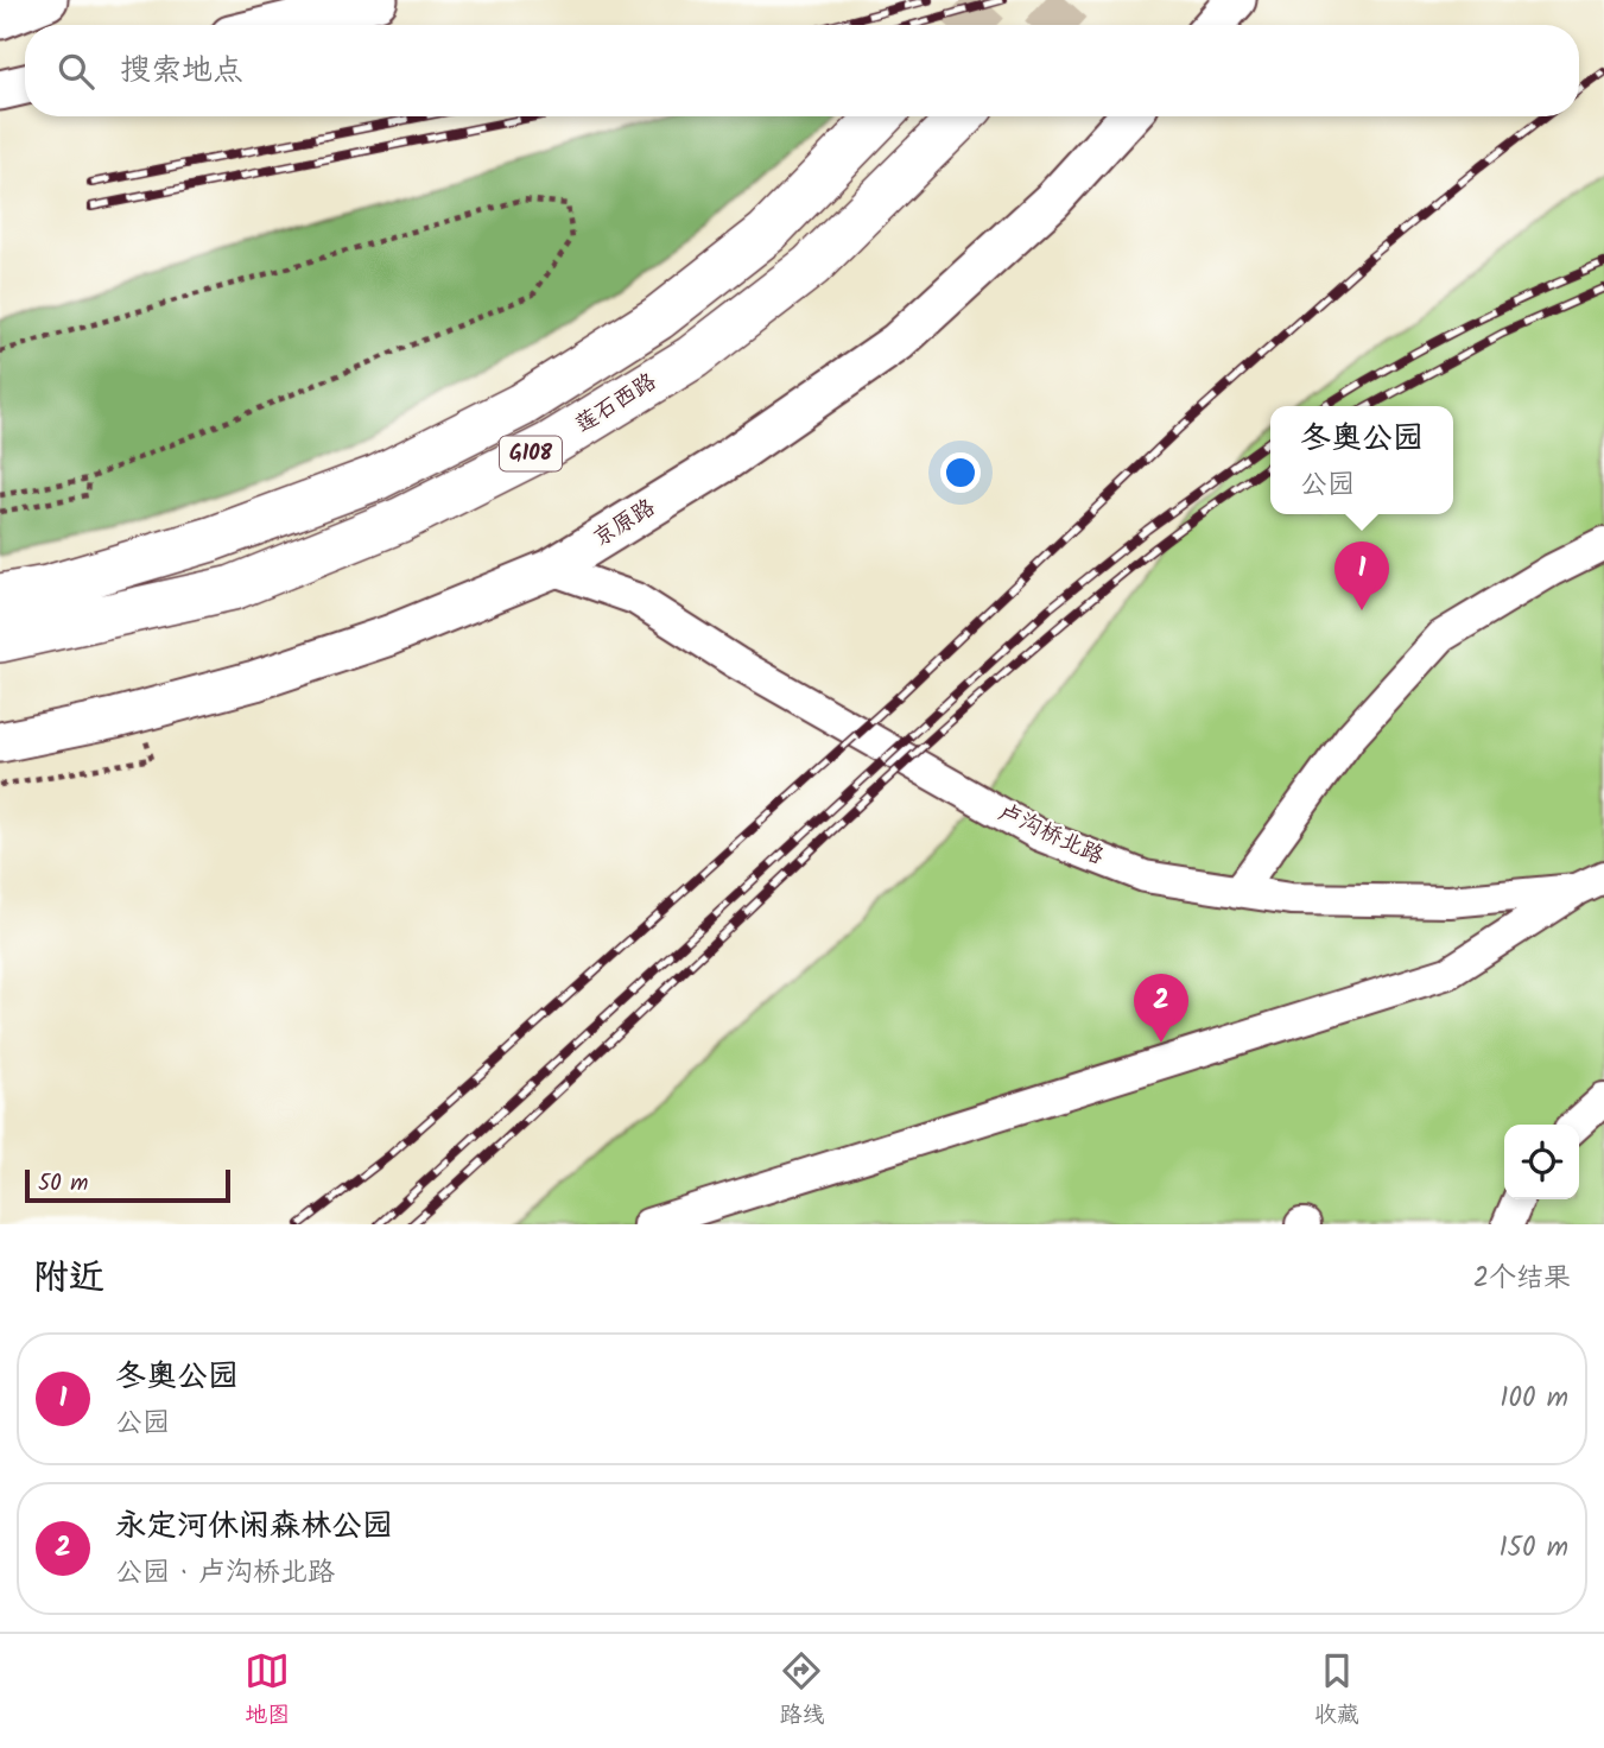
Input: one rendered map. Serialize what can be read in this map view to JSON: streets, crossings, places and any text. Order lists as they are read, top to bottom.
{
  "streets": {
    "highway": ["莲石西路", "G108"],
    "main road": ["京原路"],
    "street": ["卢沟桥北路"]
  },
  "crossings": [
    ["京原路", "卢沟桥北路"]
  ],
  "scale_bar": "50 m",
  "page": {
    "search": "搜索地点",
    "popup": ["冬奥公园", "公园"],
    "pins": ["1", "2"],
    "scale": "50 m",
    "heading": ["附近", "2个结果"],
    "list": [
      {
        "mark": "1",
        "name": "冬奥公园",
        "note": "公园",
        "value": "100 m"
      },
      {
        "mark": "2",
        "name": "永定河休闲森林公园",
        "note": "公园 · 卢沟桥北路",
        "value": "150 m"
      }
    ],
    "nav": ["地图", "路线", "收藏"]
  }
}
